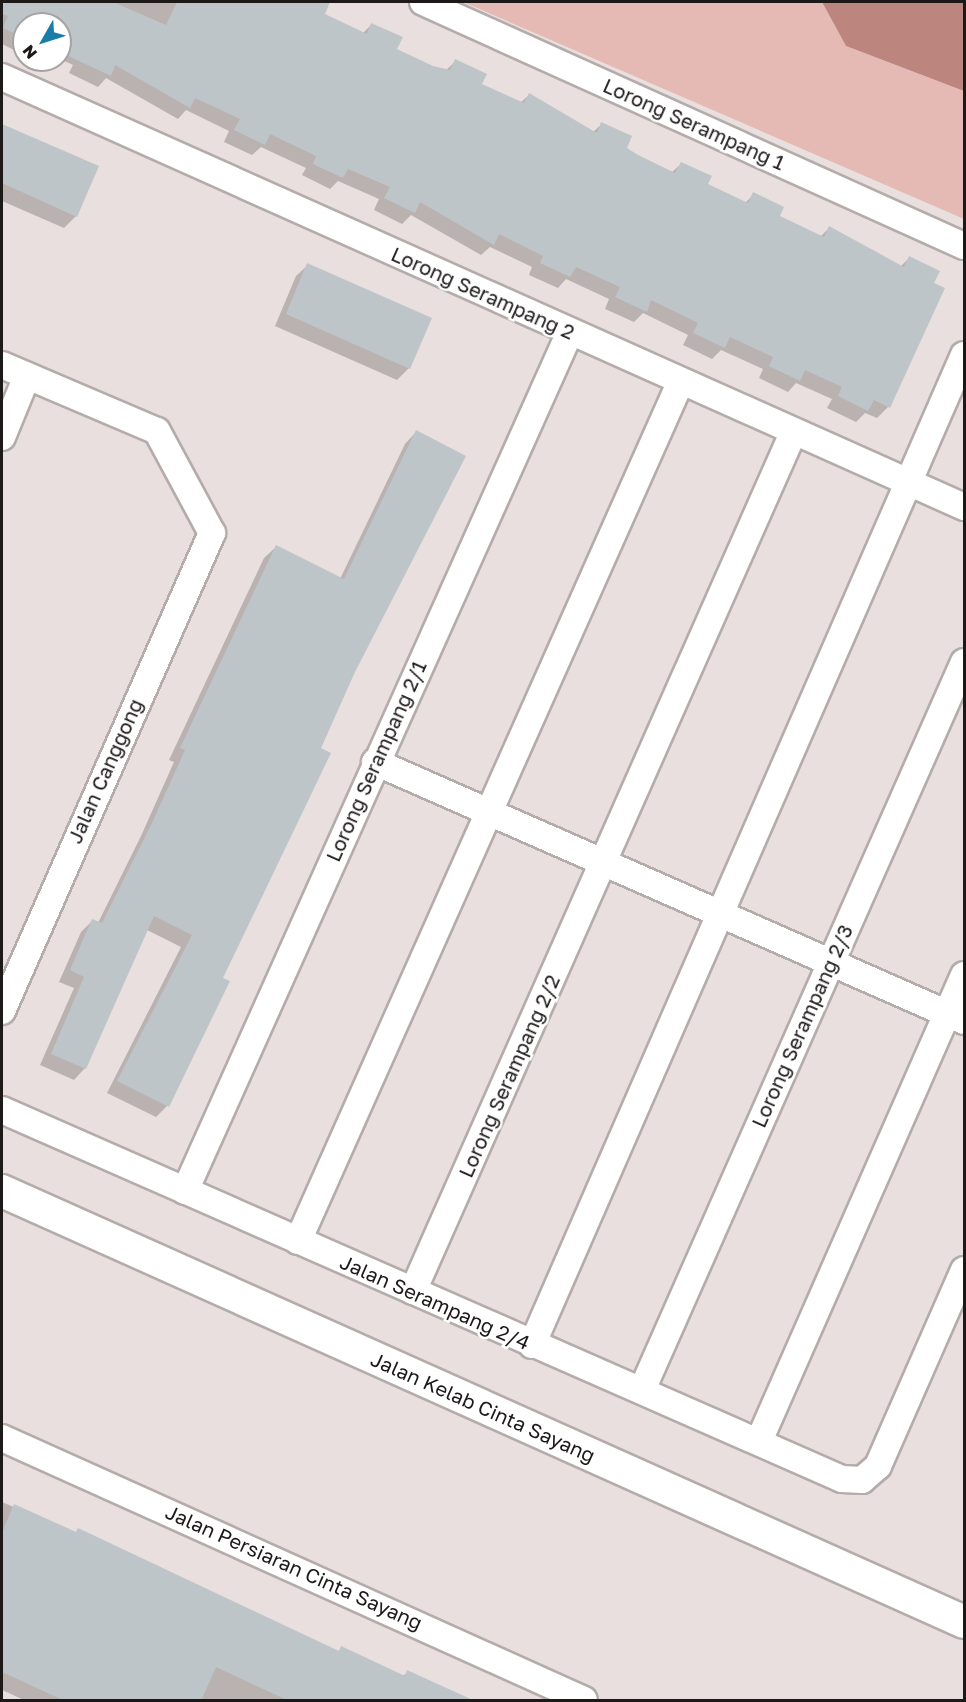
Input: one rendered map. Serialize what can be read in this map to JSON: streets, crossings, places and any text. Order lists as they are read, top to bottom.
{
  "streets": {
    "main road": ["Jalan Kelab Cinta Sayang"],
    "street": [
      "Lorong Serampang 1",
      "Lorong Serampang 2",
      "Lorong Serampang 2/1",
      "Jalan Canggong",
      "Lorong Serampang 2/3",
      "Lorong Serampang 2/2",
      "Jalan Serampang 2/4",
      "Jalan Persiaran Cinta Sayang"
    ]
  },
  "crossings": [
    ["Lorong Serampang 2", "Lorong Serampang 2/1"],
    ["Lorong Serampang 2", "Lorong Serampang 2/2"],
    ["Lorong Serampang 2/1", "Jalan Serampang 2/4"],
    ["Lorong Serampang 2/3", "Jalan Serampang 2/4"],
    ["Lorong Serampang 2/2", "Jalan Serampang 2/4"]
  ],
  "north": "bottom left"
}
